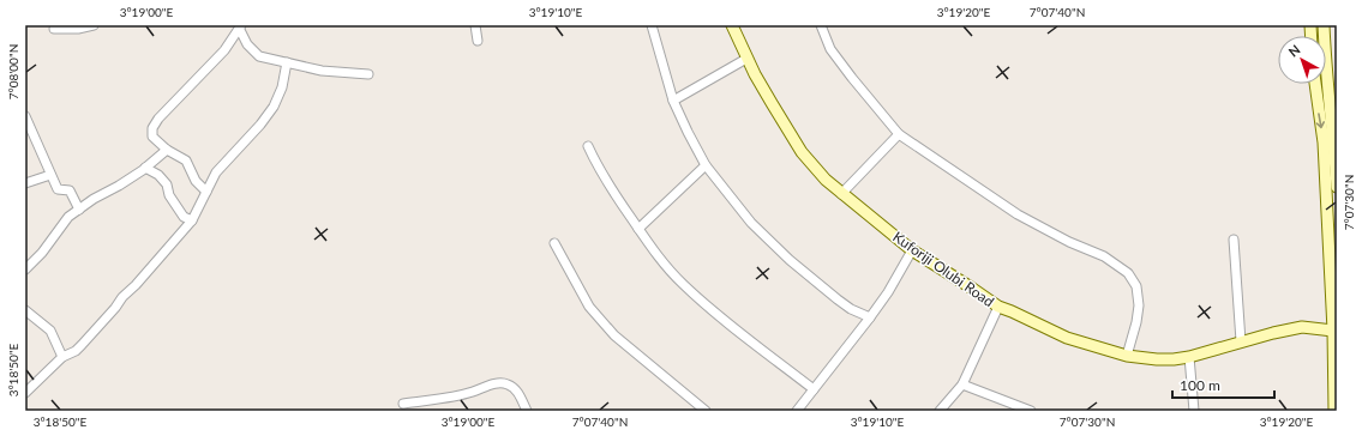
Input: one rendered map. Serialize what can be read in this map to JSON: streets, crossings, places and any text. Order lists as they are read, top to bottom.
{
  "streets": {
    "street": ["Kuforiji Olubi Road"]
  },
  "scale_bar": "100 m",
  "north": "top left",
  "coordinates": [
    "3°19'00\"E",
    "3°19'10\"E",
    "3°19'20\"E",
    "7°07'40\"N",
    "7°08'00\"N",
    "7°07'30\"N",
    "3°18'50\"E"
  ]
}
